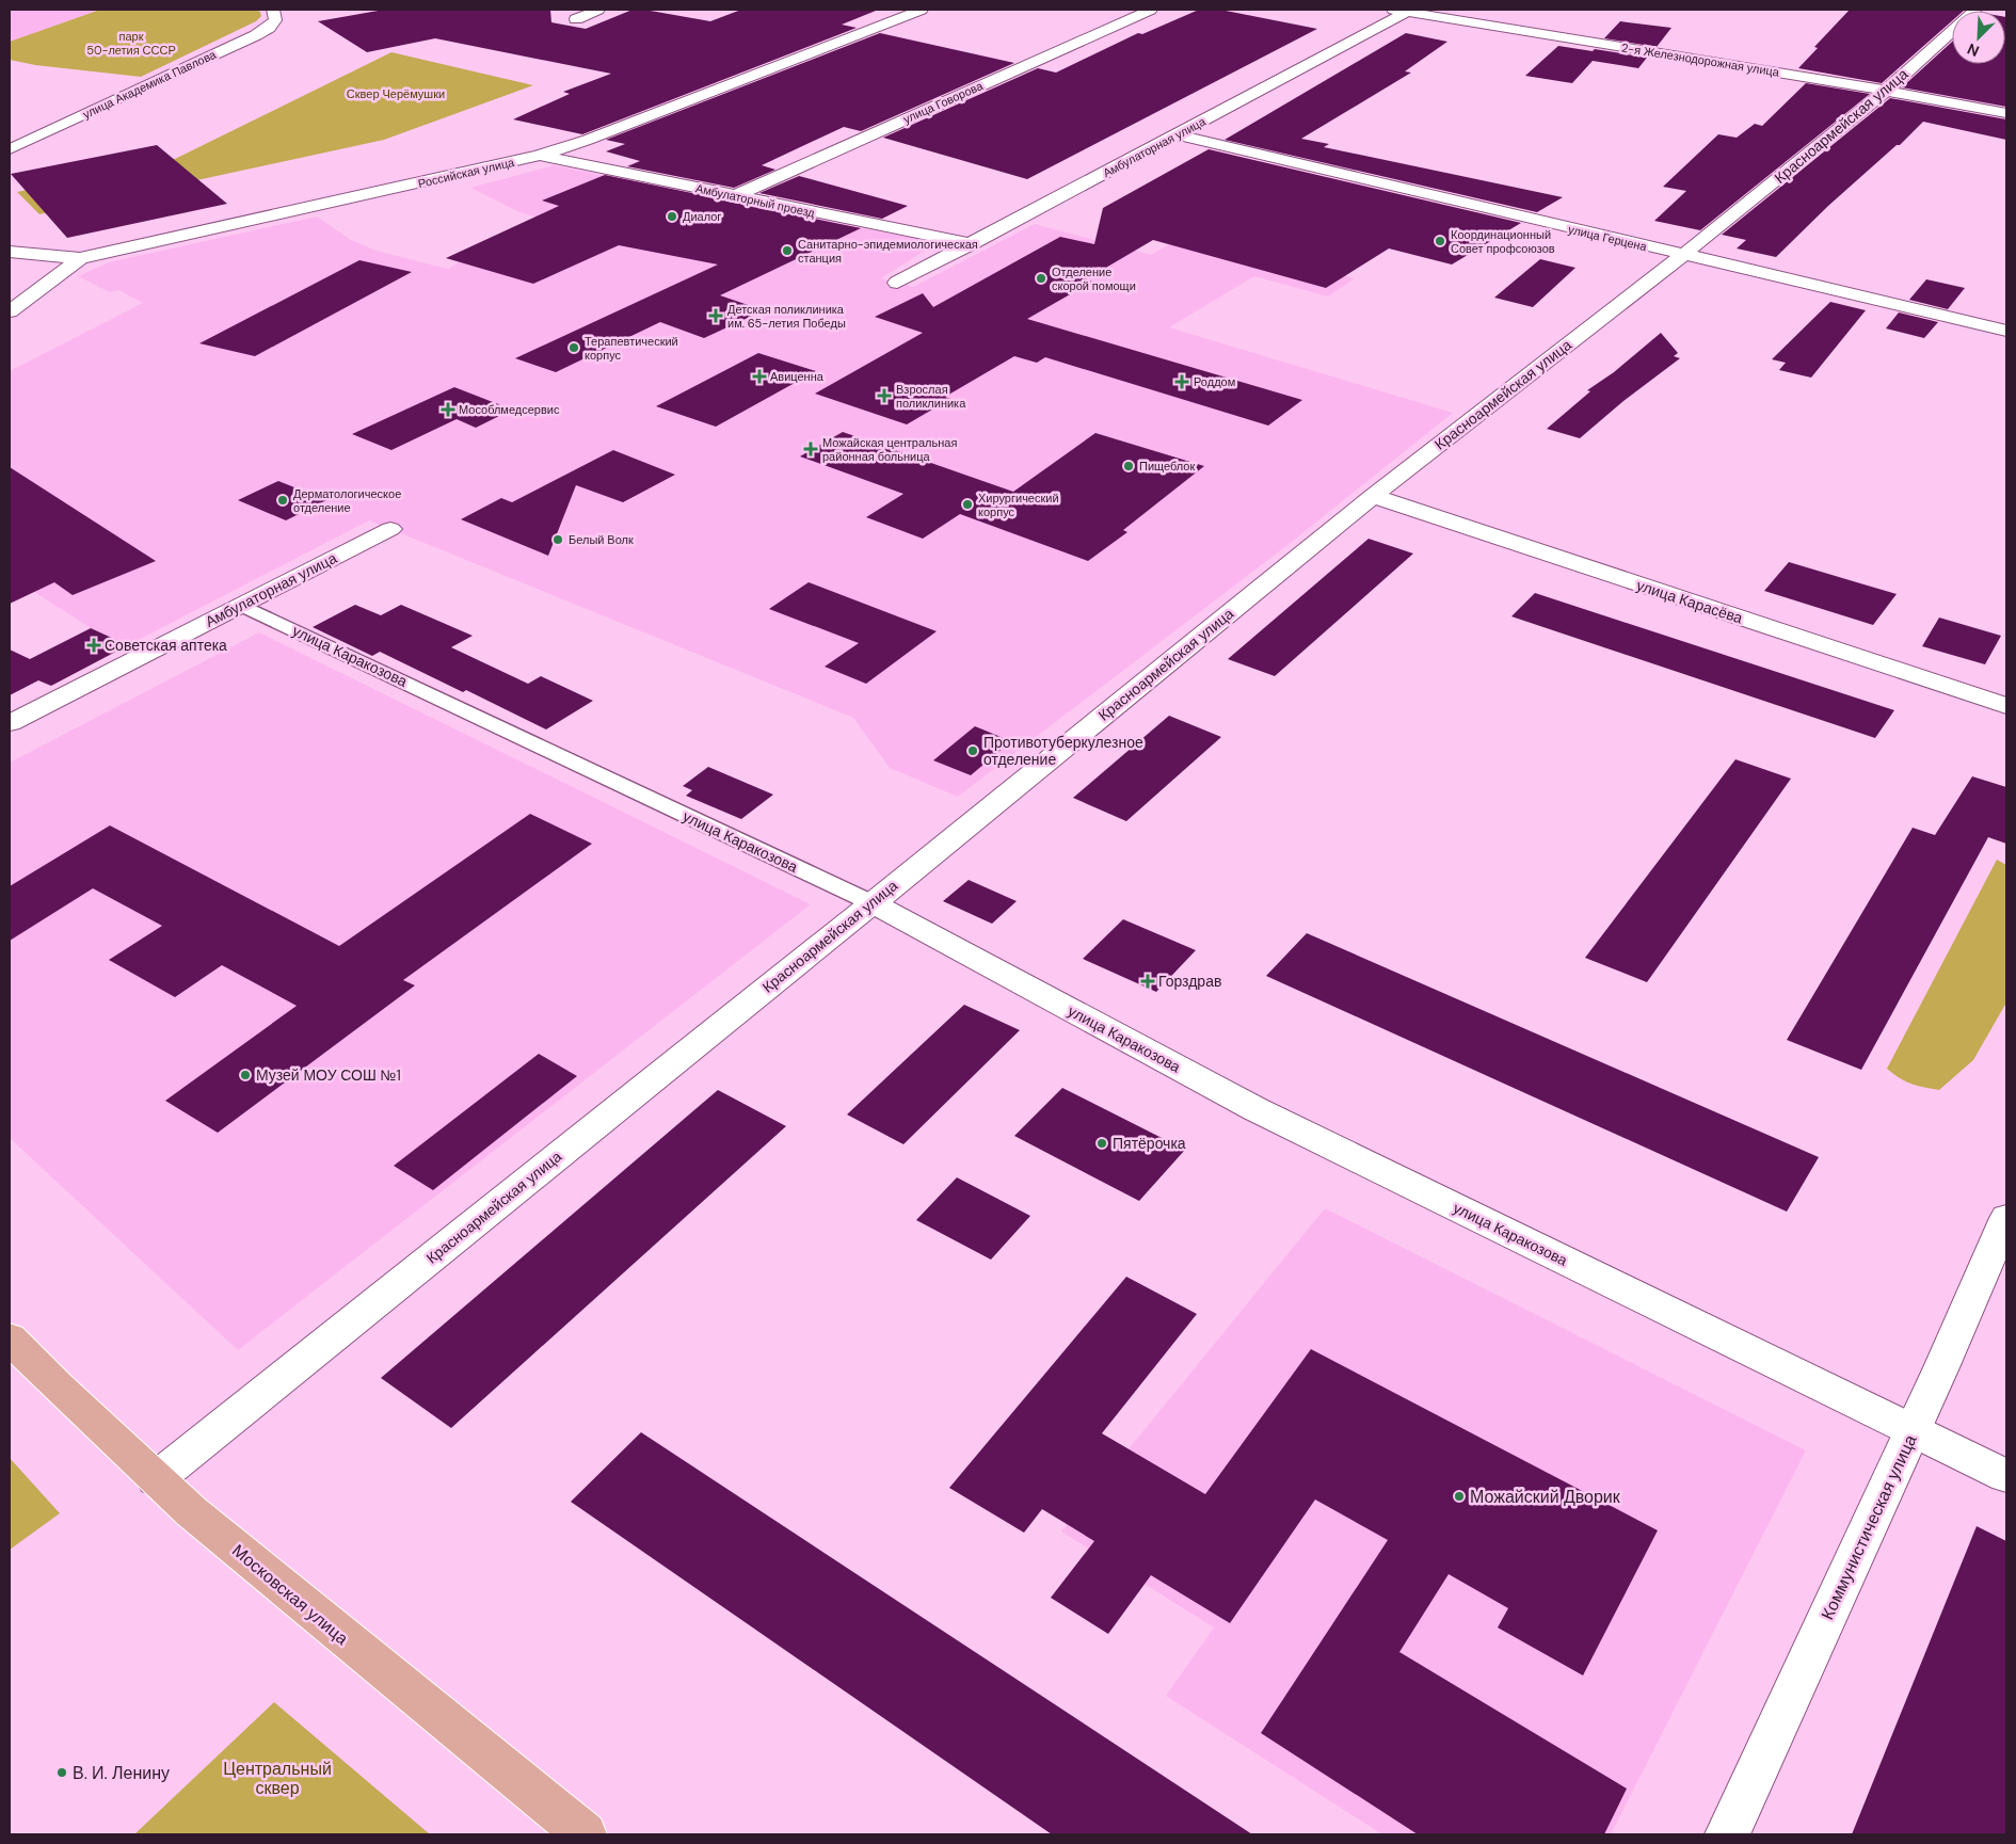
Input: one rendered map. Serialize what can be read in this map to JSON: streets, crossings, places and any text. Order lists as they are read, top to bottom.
{
  "streets": {
    "main road": ["Московская улица"],
    "street": [
      "2-я Железнодорожная улица",
      "улица Академика Павлова",
      "улица Говорова",
      "Красноармейская улица",
      "Амбулаторная улица",
      "Российская улица",
      "Амбулаторный проезд",
      "улица Герцена",
      "улица Карасёва",
      "улица Каракозова",
      "Коммунистическая улица"
    ]
  },
  "crossings": [
    ["2-я Железнодорожная улица", "Красноармейская улица"],
    ["2-я Железнодорожная улица", "Амбулаторная улица"],
    ["улица Говорова", "Амбулаторный проезд"],
    ["Красноармейская улица", "улица Герцена"],
    ["Красноармейская улица", "улица Карасёва"],
    ["Красноармейская улица", "улица Каракозова"],
    ["Красноармейская улица", "Московская улица"],
    ["Амбулаторная улица", "Амбулаторный проезд"],
    ["Амбулаторная улица", "улица Герцена"],
    ["Амбулаторная улица", "улица Каракозова"],
    ["Российская улица", "Амбулаторный проезд"],
    ["улица Каракозова", "Коммунистическая улица"]
  ],
  "parks": ["парк 50-летия СССР", "Сквер Черёмушки", "Центральный сквер"],
  "places": {
    "other": [
      "Диалог",
      "Координационный Совет профсоюзов",
      "Санитарно-эпидемиологическая станция",
      "Отделение скорой помощи",
      "Терапевтический корпус",
      "Пищеблок",
      "Дерматологическое отделение",
      "Хирургический корпус",
      "Белый Волк",
      "Противотуберкулезное отделение",
      "Музей МОУ СОШ №1",
      "Пятёрочка",
      "Можайский Дворик",
      "В. И. Ленину"
    ],
    "health": [
      "Детская поликлиника им. 65-летия Победы",
      "Авиценна",
      "Роддом",
      "Взрослая поликлиника",
      "Мособлмедсервис",
      "Можайская центральная районная больница",
      "Советская аптека",
      "Горздрав"
    ]
  },
  "north": "bottom left"
}
